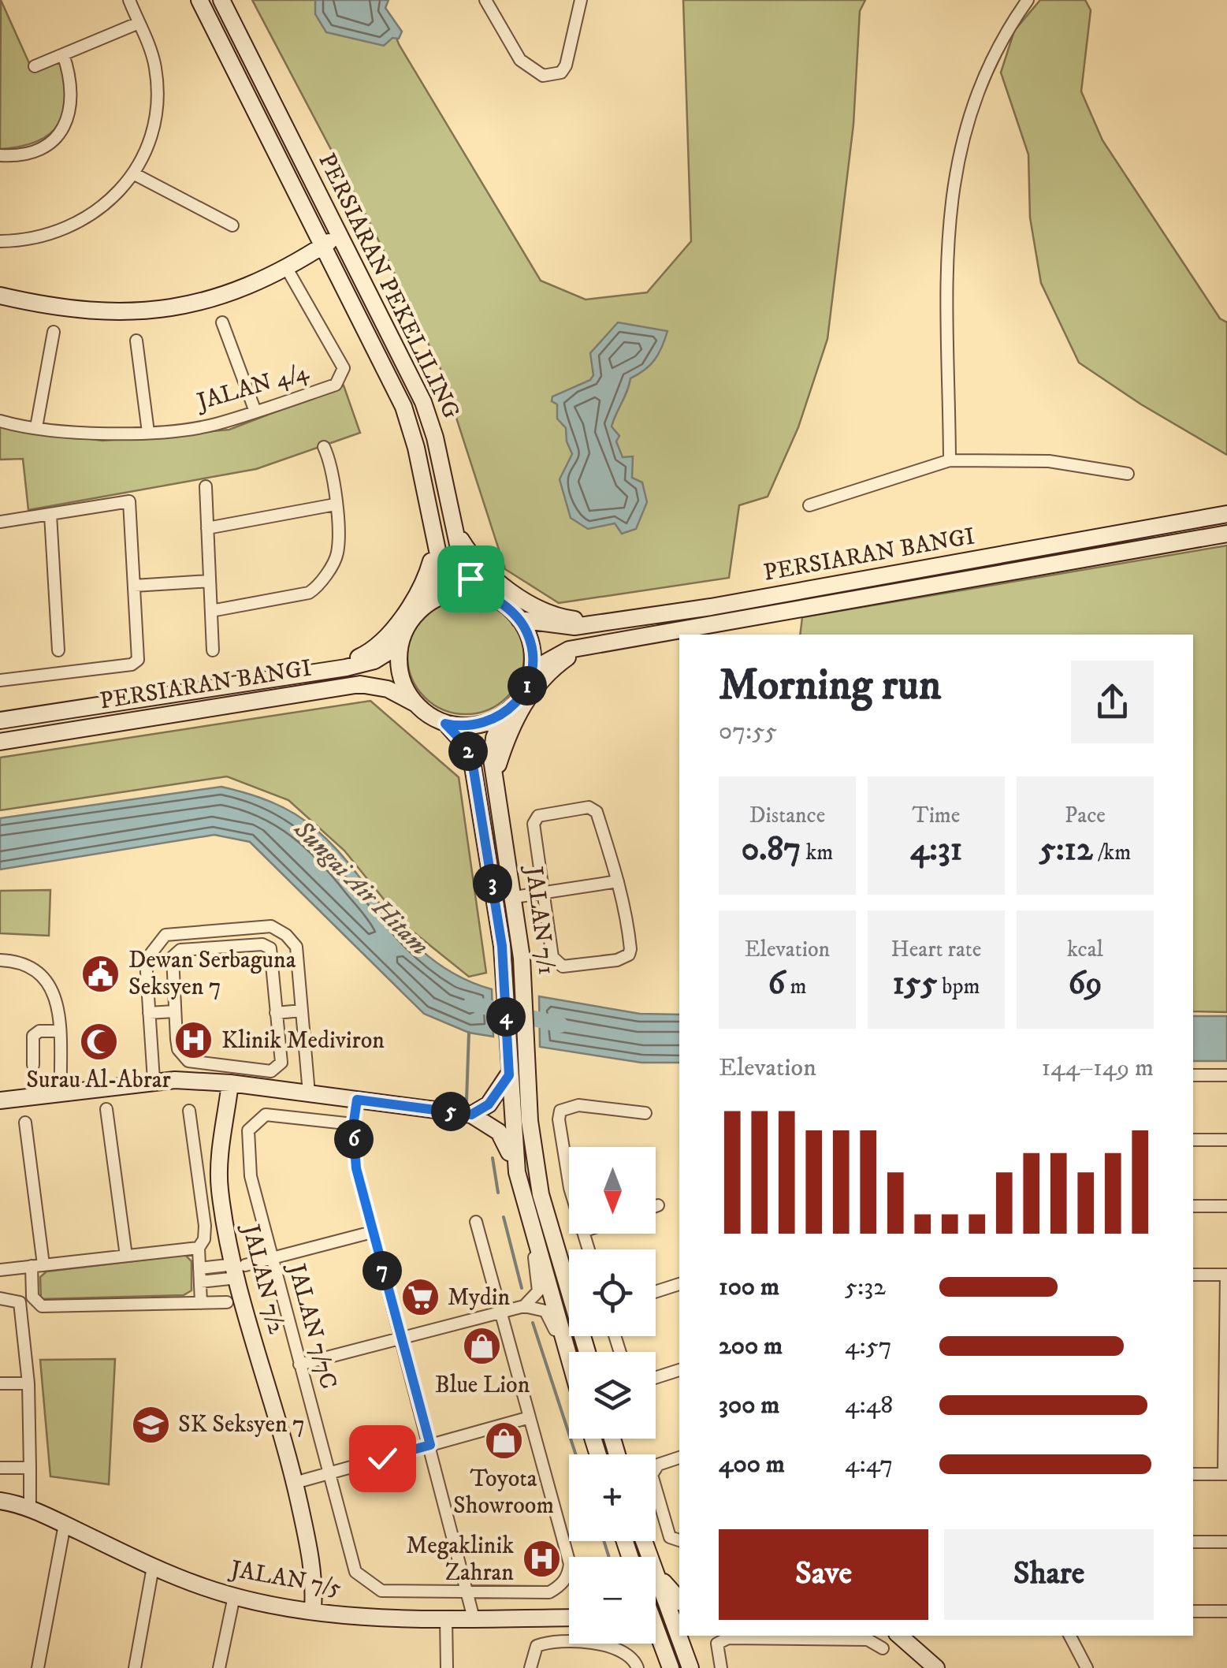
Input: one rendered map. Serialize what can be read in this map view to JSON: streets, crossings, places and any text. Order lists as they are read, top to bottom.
{
  "streets": {
    "main road": [
      "PERSIARAN PEKELILING",
      "PERSIARAN BANGI",
      "JALAN 7/1",
      "JALAN 7/2",
      "JALAN 7/5"
    ],
    "street": ["JALAN 4/4", "JALAN 7/7C"]
  },
  "crossings": [
    ["PERSIARAN PEKELILING", "PERSIARAN BANGI"],
    ["PERSIARAN PEKELILING", "JALAN 7/1"],
    ["PERSIARAN BANGI", "JALAN 7/1"],
    ["JALAN 7/2", "JALAN 7/5"]
  ],
  "water": ["Sungai Air Hitam"],
  "places": {
    "public building": ["Dewan Serbaguna Seksyen 7"],
    "hospital": ["Klinik Mediviron", "Megaklinik Zahran"],
    "mosque": ["Surau Al-Abrar"],
    "supermarket": ["Mydin"],
    "shop": ["Blue Lion", "Toyota Showroom"],
    "school or university": ["SK Seksyen 7"]
  },
  "north": "bottom",
  "page": {
    "heading": ["Morning run", "07:55"],
    "pins": [
      "1",
      "2",
      "3",
      "4",
      "5",
      "6",
      "7"
    ],
    "stats": [
      ["Distance", "0.87 km"],
      ["Time", "4:31"],
      ["Pace", "5:12 /km"],
      ["Elevation", "6 m"],
      ["Heart rate", "155 bpm"],
      ["kcal", "69"]
    ],
    "chart": ["Elevation", "144–149 m"],
    "map_buttons": ["+", "−"],
    "list": [
      {
        "name": "100 m",
        "note": "5:32"
      },
      {
        "name": "200 m",
        "note": "4:57"
      },
      {
        "name": "300 m",
        "note": "4:48"
      },
      {
        "name": "400 m",
        "note": "4:47"
      }
    ],
    "buttons": ["Save", "Share"]
  }
}
